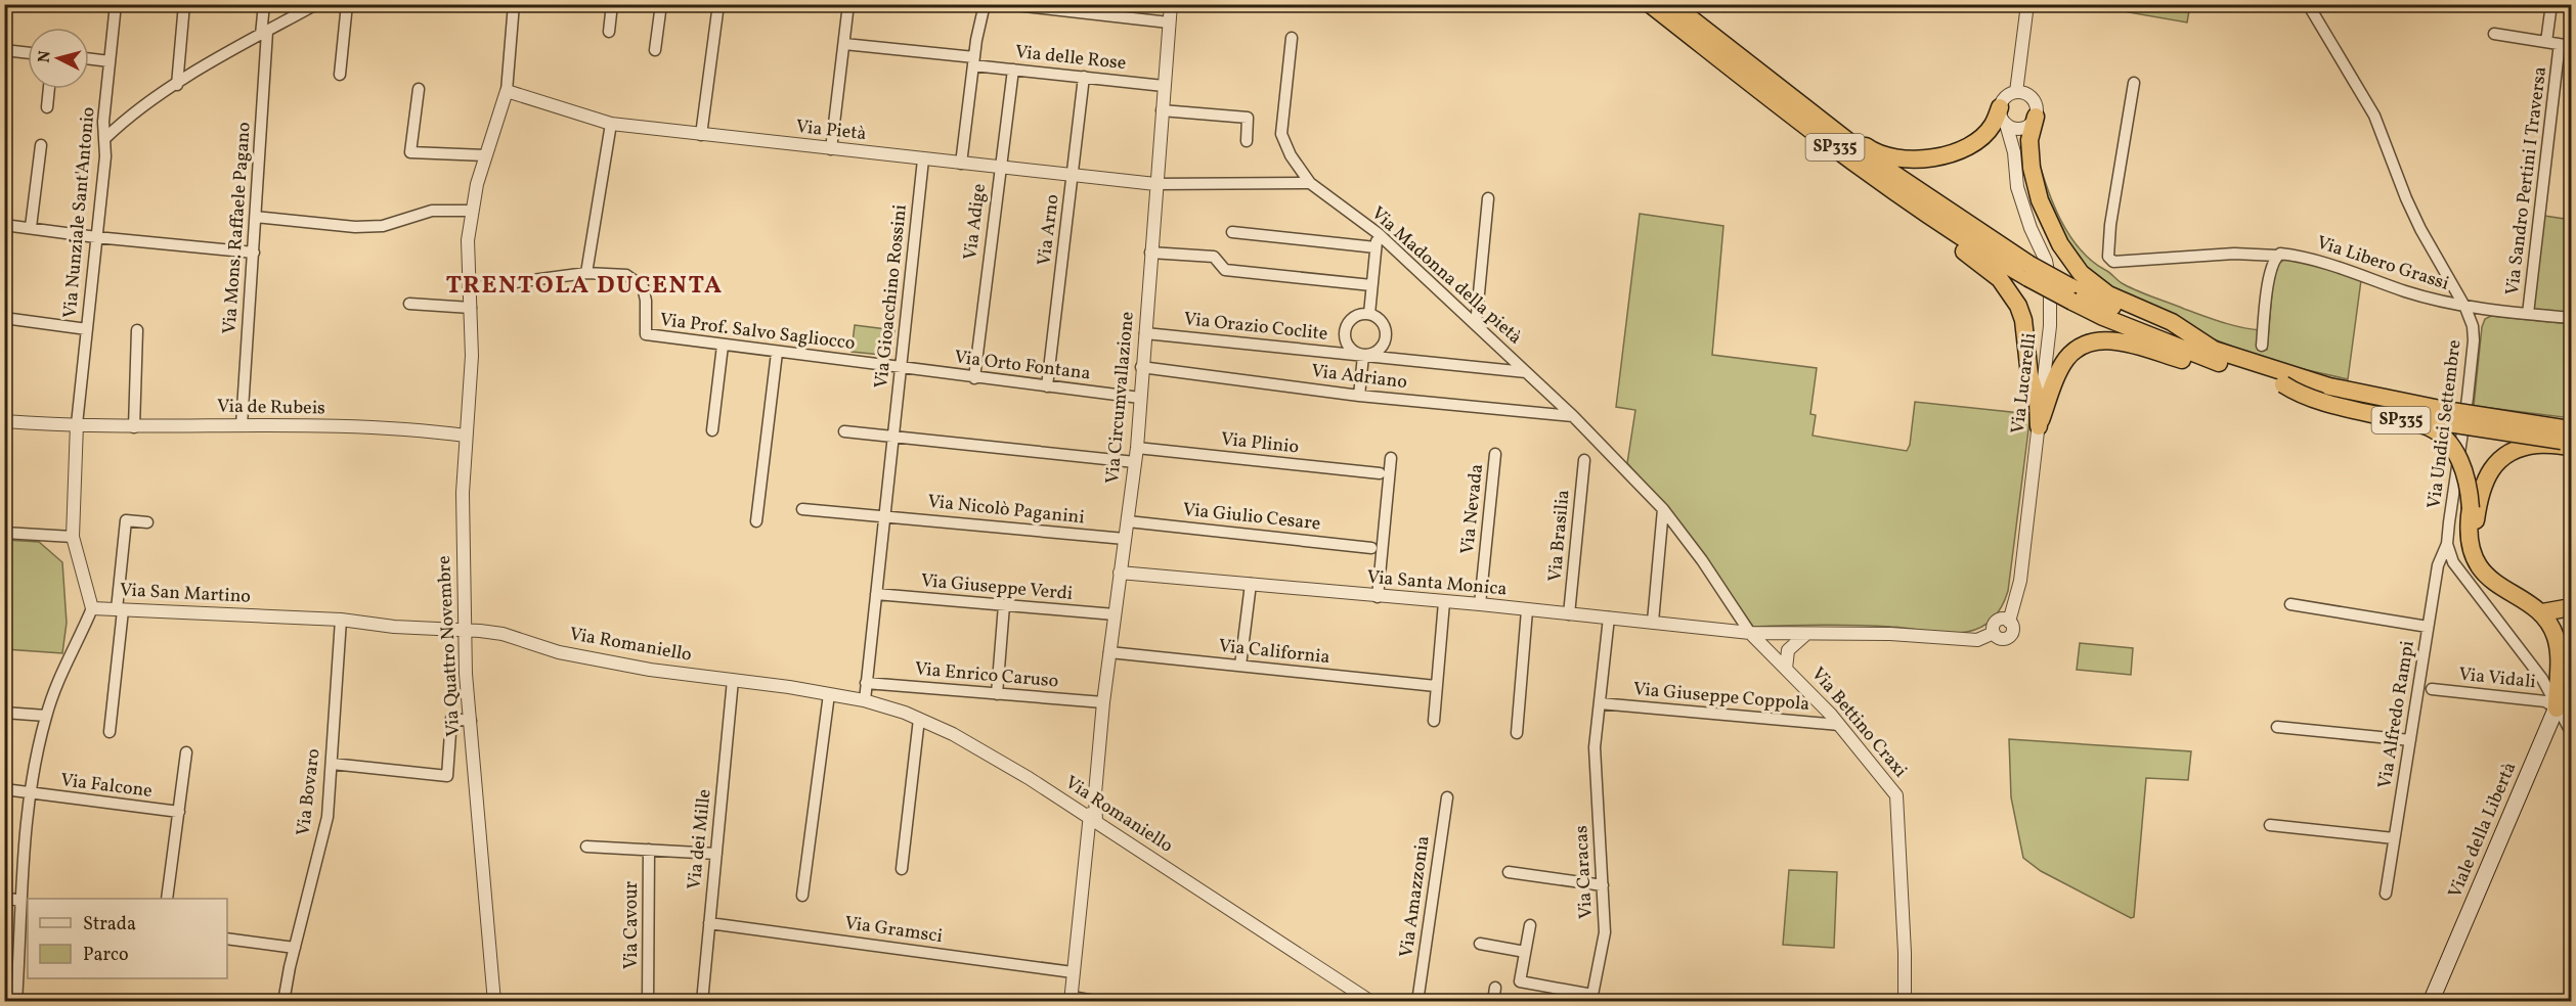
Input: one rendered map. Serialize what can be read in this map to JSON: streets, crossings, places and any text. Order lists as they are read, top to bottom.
{
  "streets": {
    "highway": ["SP335"],
    "main road": ["Viale della Libertà"],
    "street": [
      "Via delle Rose",
      "Via Pietà",
      "Via Sandro Pertini I Traversa",
      "Via Nunziale Sant'Antonio",
      "Via Adige",
      "Via Mons. Raffaele Pagano",
      "Via Arno",
      "Via Libero Grassi",
      "Via Madonna della pietà",
      "Via Gioacchino Rossini",
      "Via Orazio Coclite",
      "Via Prof. Salvo Sagliocco",
      "Via Orto Fontana",
      "Via Adriano",
      "Via Lucarelli",
      "Via Circumvallazione",
      "Via de Rubeis",
      "Via Undici Settembre",
      "Via Plinio",
      "Via Nevada",
      "Via Nicolò Paganini",
      "Via Giulio Cesare",
      "Via Brasilia",
      "Via Santa Monica",
      "Via Giuseppe Verdi",
      "Via San Martino",
      "Via Romaniello",
      "Via Quattro Novembre",
      "Via California",
      "Via Enrico Caruso",
      "Via Vidali",
      "Via Giuseppe Coppola",
      "Via Alfredo Rampi",
      "Via Bettino Craxi",
      "Via Falcone",
      "Via Bovaro",
      "Via dei Mille",
      "Via Caracas",
      "Via Amazzonia",
      "Via Cavour",
      "Via Gramsci"
    ]
  },
  "crossings": [
    ["Via delle Rose", "Via Adige"],
    ["Via delle Rose", "Via Arno"],
    ["Via delle Rose", "Via Circumvallazione"],
    ["Via Pietà", "Via Adige"],
    ["Via Pietà", "Via Arno"],
    ["Via Pietà", "Via Gioacchino Rossini"],
    ["Via Pietà", "Via Circumvallazione"],
    ["Via Pietà", "Via Quattro Novembre"],
    ["Via Sandro Pertini I Traversa", "Via Libero Grassi"],
    ["Via Nunziale Sant'Antonio", "Via de Rubeis"],
    ["Via Adige", "Via Orto Fontana"],
    ["Via Mons. Raffaele Pagano", "Via de Rubeis"],
    ["Via Arno", "Via Orto Fontana"],
    ["Via Libero Grassi", "Via Undici Settembre"],
    ["Via Madonna della pietà", "Via Orazio Coclite"],
    ["Via Madonna della pietà", "Via Adriano"],
    ["Via Madonna della pietà", "Via Lucarelli"],
    ["Via Madonna della pietà", "Via Santa Monica"],
    ["Via Madonna della pietà", "Via Bettino Craxi"],
    ["Via Gioacchino Rossini", "Via Prof. Salvo Sagliocco"],
    ["Via Gioacchino Rossini", "Via Orto Fontana"],
    ["Via Gioacchino Rossini", "Via Nicolò Paganini"],
    ["Via Gioacchino Rossini", "Via Giuseppe Verdi"],
    ["Via Gioacchino Rossini", "Via Romaniello"],
    ["Via Gioacchino Rossini", "Via Enrico Caruso"],
    ["Via Orazio Coclite", "Via Circumvallazione"],
    ["Via Prof. Salvo Sagliocco", "Via Orto Fontana"],
    ["Via Orto Fontana", "Via Circumvallazione"],
    ["Via Adriano", "Via Circumvallazione"],
    ["Via Lucarelli", "Via Santa Monica"],
    ["Via Lucarelli", "Via Bettino Craxi"],
    ["Via Circumvallazione", "Via Plinio"],
    ["Via Circumvallazione", "Via Nicolò Paganini"],
    ["Via Circumvallazione", "Via Giulio Cesare"],
    ["Via Circumvallazione", "Via Santa Monica"],
    ["Via Circumvallazione", "Via Giuseppe Verdi"],
    ["Via Circumvallazione", "Via Romaniello"],
    ["Via Circumvallazione", "Via California"],
    ["Via Circumvallazione", "Via Enrico Caruso"],
    ["Via Circumvallazione", "Via Gramsci"],
    ["Via de Rubeis", "Via Quattro Novembre"],
    ["Via Undici Settembre", "Via Alfredo Rampi"],
    ["Via Nevada", "Via Santa Monica"],
    ["Via Brasilia", "Via Santa Monica"],
    ["Via Santa Monica", "Via Bettino Craxi"],
    ["Via Santa Monica", "Via Caracas"],
    ["Via San Martino", "Via Romaniello"],
    ["Via San Martino", "Via Quattro Novembre"],
    ["Via San Martino", "Via Bovaro"],
    ["Via Romaniello", "Via Quattro Novembre"],
    ["Via Romaniello", "Via dei Mille"],
    ["Via Vidali", "Viale della Libertà"],
    ["Via Giuseppe Coppola", "Via Bettino Craxi"],
    ["Via Giuseppe Coppola", "Via Caracas"],
    ["Via dei Mille", "Via Gramsci"]
  ],
  "districts": ["TRENTOLA DUCENTA"],
  "legend": ["Strada", "Parco"],
  "north": "left"
}
